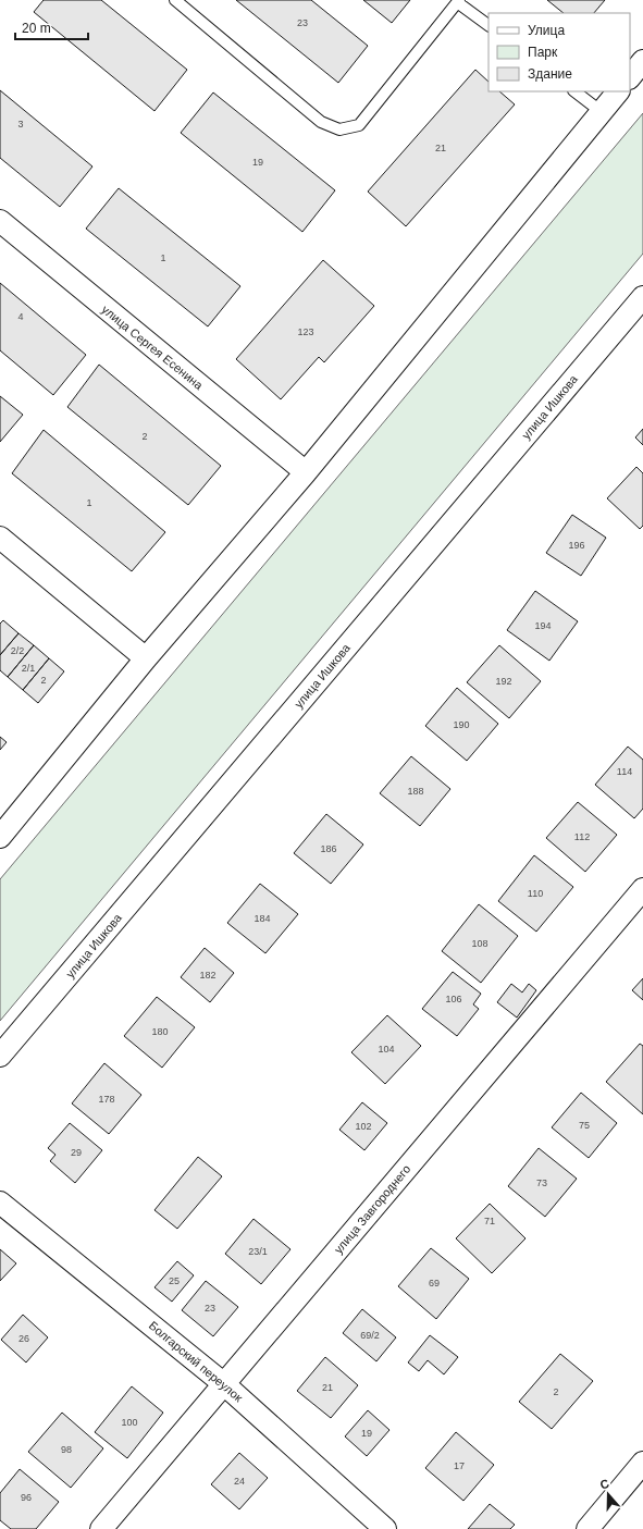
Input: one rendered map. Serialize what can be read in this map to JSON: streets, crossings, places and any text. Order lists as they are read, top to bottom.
{
  "streets": {
    "street": [
      "улица Сергея Есенина",
      "улица Ишкова",
      "улица Завгороднего",
      "Болгарский переулок"
    ]
  },
  "crossings": [
    ["улица Завгороднего", "Болгарский переулок"]
  ],
  "house_numbers": [
    "23",
    "3",
    "21",
    "19",
    "1",
    "4",
    "123",
    "2",
    "1",
    "196",
    "194",
    "2/2",
    "2/1",
    "2",
    "192",
    "190",
    "114",
    "188",
    "112",
    "186",
    "110",
    "184",
    "108",
    "182",
    "106",
    "180",
    "104",
    "178",
    "75",
    "102",
    "29",
    "73",
    "71",
    "23/1",
    "25",
    "69",
    "23",
    "69/2",
    "26",
    "21",
    "2",
    "100",
    "19",
    "98",
    "17",
    "24",
    "96"
  ],
  "legend": ["Улица", "Парк", "Здание"],
  "scale_bar": "20 m",
  "north": "top"
}
